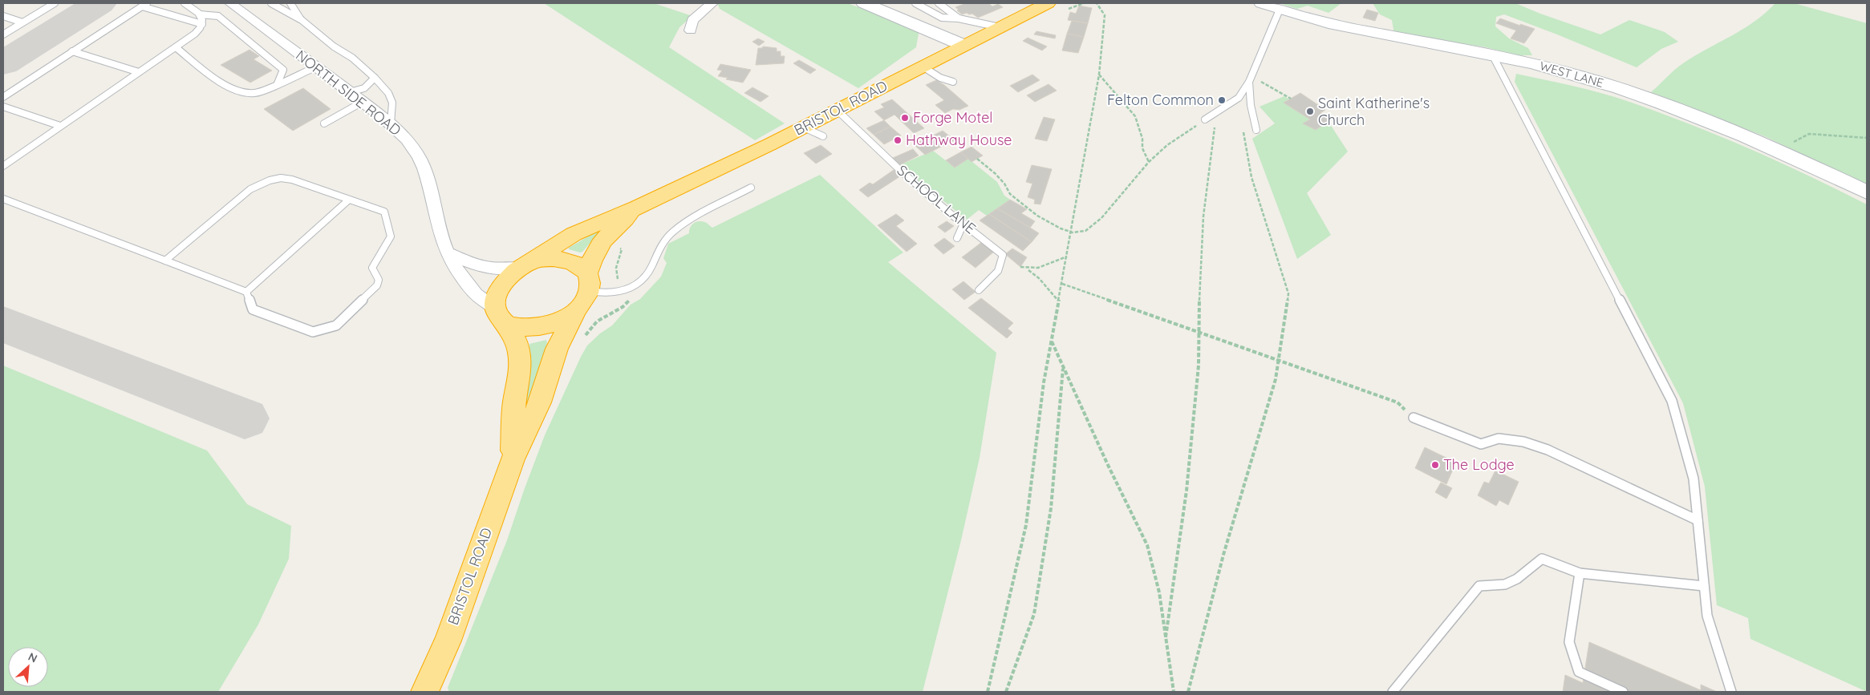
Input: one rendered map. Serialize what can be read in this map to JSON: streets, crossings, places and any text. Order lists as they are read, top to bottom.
{
  "streets": {
    "highway": ["BRISTOL ROAD"],
    "street": ["WEST LANE", "NORTH SIDE ROAD"],
    "lane": ["SCHOOL LANE"]
  },
  "crossings": [
    ["NORTH SIDE ROAD", "BRISTOL ROAD"],
    ["BRISTOL ROAD", "SCHOOL LANE"]
  ],
  "places": [
    "Felton Common",
    "Saint Katherine's Church",
    "Forge Motel",
    "Hathway House",
    "The Lodge"
  ],
  "north": "top right"
}
